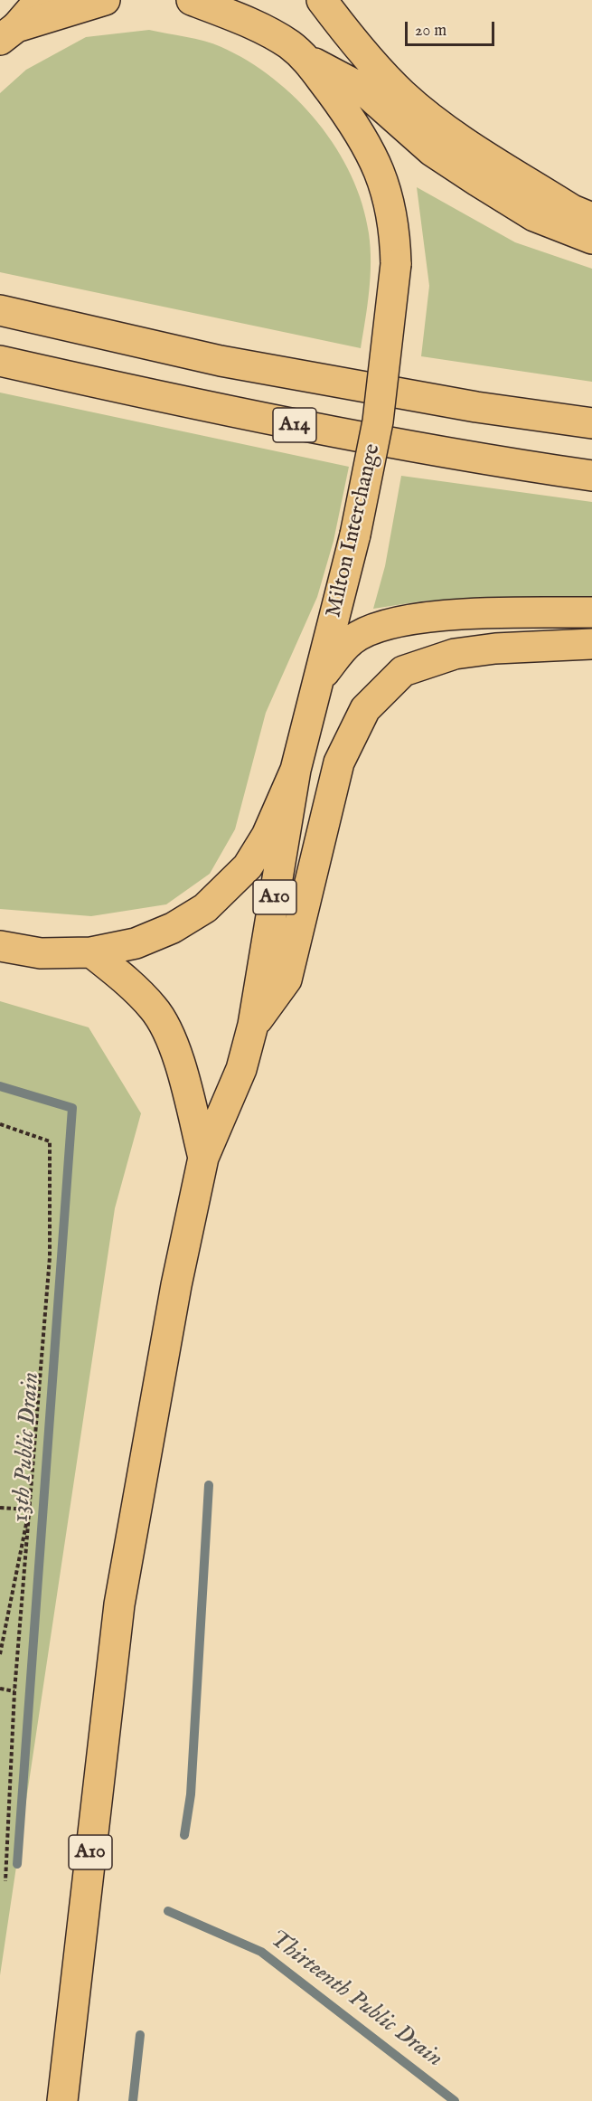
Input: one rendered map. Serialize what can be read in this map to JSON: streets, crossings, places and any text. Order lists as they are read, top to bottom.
{
  "streets": {
    "main road": ["A14", "Milton Interchange", "A10"]
  },
  "crossings": [
    ["Milton Interchange", "A10"]
  ],
  "water": ["13th Public Drain", "Thirteenth Public Drain"],
  "scale_bar": "20 m"
}
